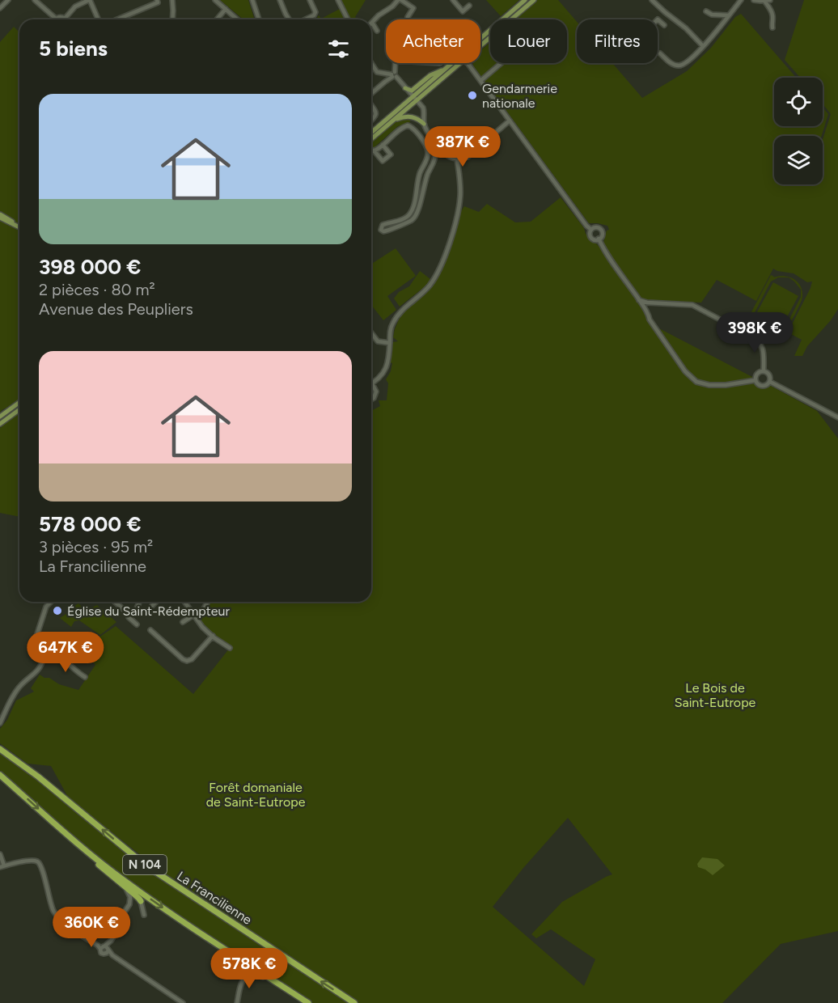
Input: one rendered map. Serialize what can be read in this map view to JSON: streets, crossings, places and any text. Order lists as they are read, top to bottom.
{
  "streets": {
    "highway": ["N 104", "La Francilienne"]
  },
  "parks": ["Le Bois de Saint-Eutrope", "Forêt domaniale de Saint-Eutrope"],
  "places": ["Gendarmerie nationale", "Église du Saint-Rédempteur"],
  "page": {
    "chip": ["Acheter", "Louer", "Filtres"],
    "heading": "5 biens",
    "list": [
      {
        "name": "398 000 €",
        "note": "2 pièces · 80 m² · Avenue des Peupliers"
      },
      {
        "name": "578 000 €",
        "note": "3 pièces · 95 m² · La Francilienne"
      }
    ],
    "price": [
      "387K €",
      "398K €",
      "647K €",
      "360K €",
      "578K €"
    ]
  }
}
